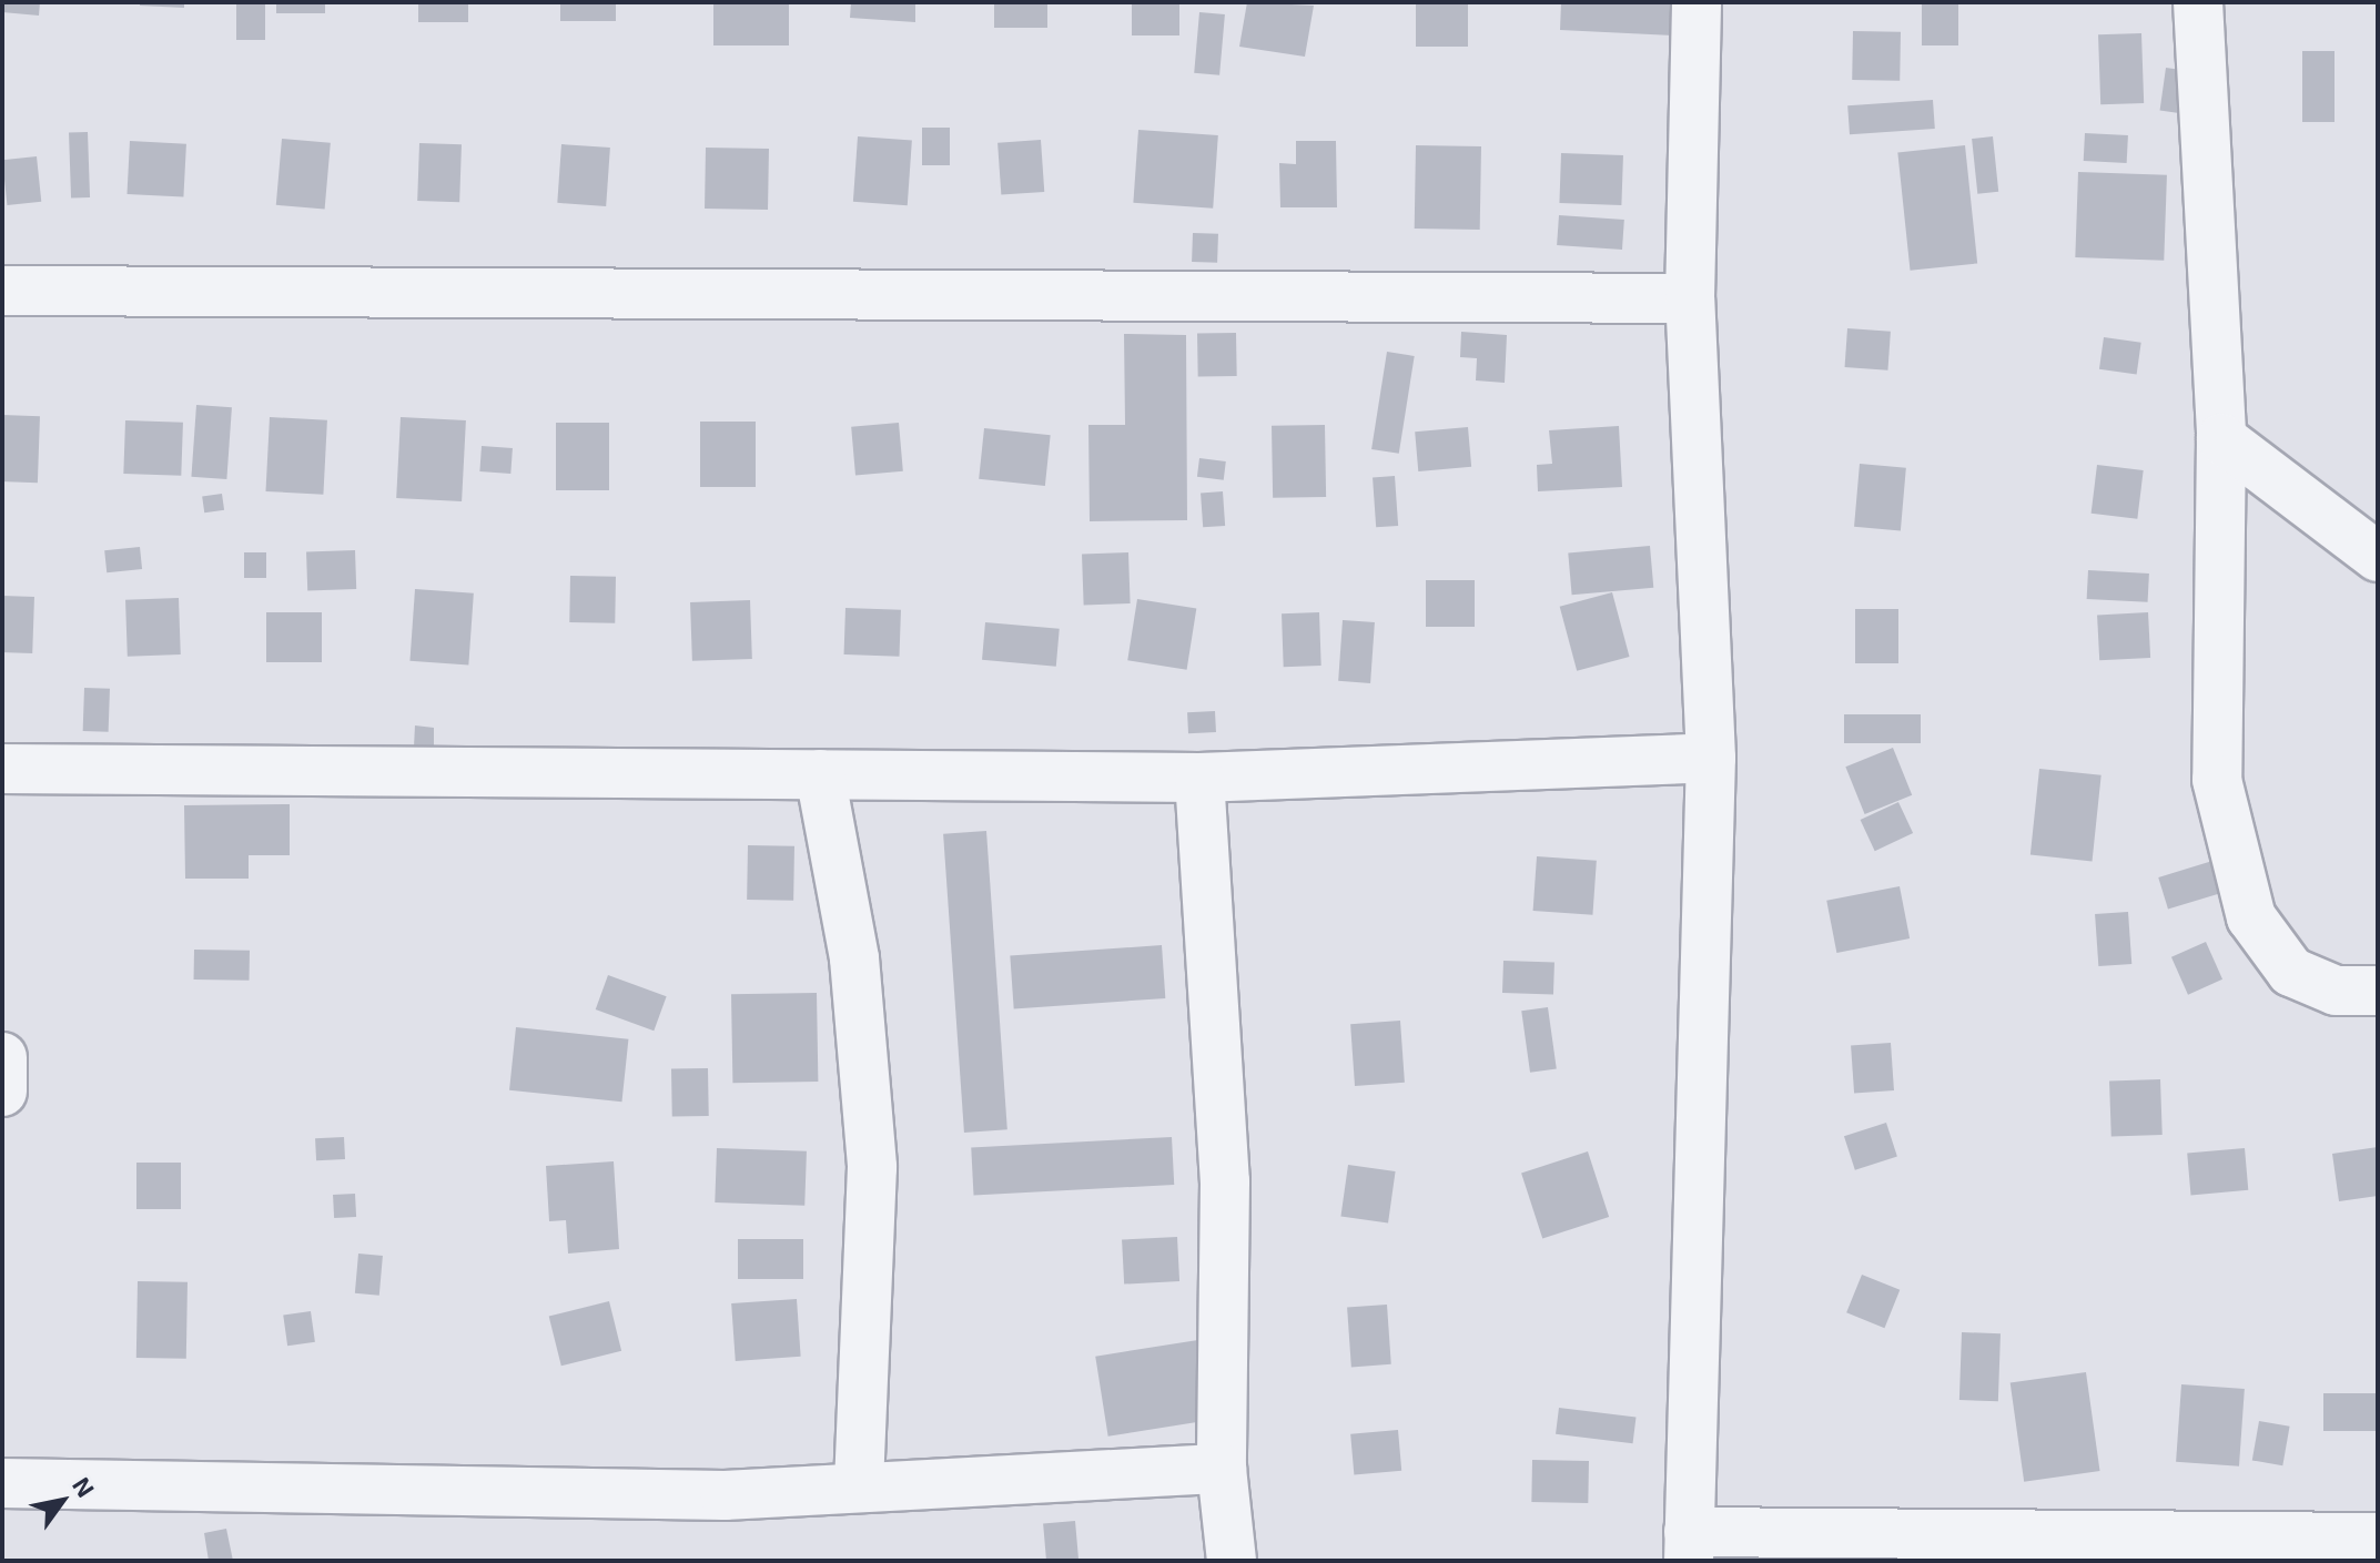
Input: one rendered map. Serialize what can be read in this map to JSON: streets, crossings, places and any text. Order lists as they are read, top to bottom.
{
  "north": "top right"
}
